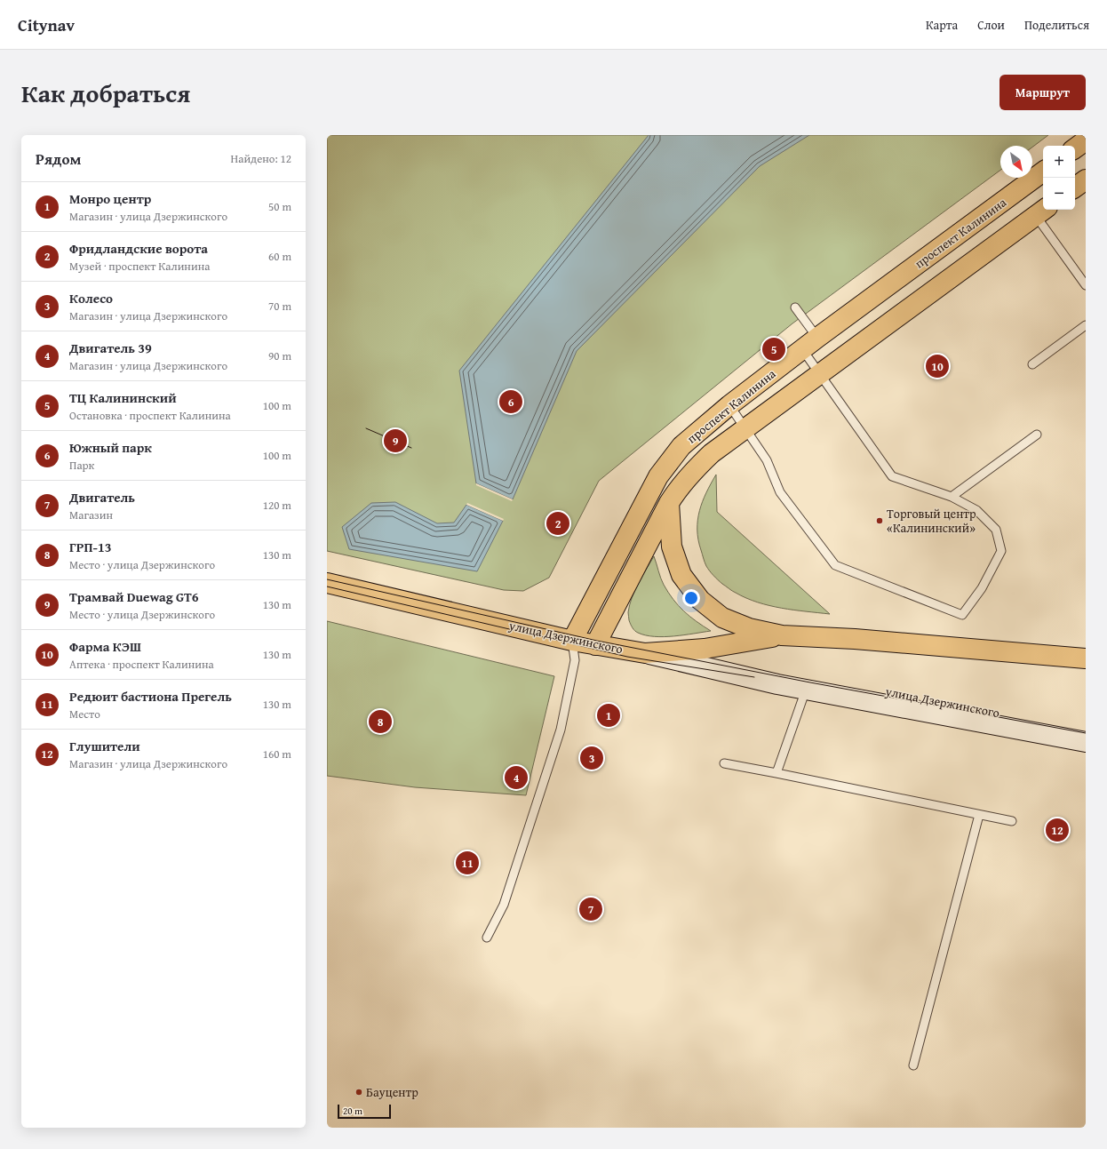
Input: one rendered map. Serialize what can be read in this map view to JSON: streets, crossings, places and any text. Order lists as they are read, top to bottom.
{
  "streets": {
    "main road": ["проспект Калинина", "улица Дзержинского"]
  },
  "crossings": [
    ["проспект Калинина", "улица Дзержинского"]
  ],
  "places": ["Торговый центр «Калининский»", "Бауцентр"],
  "scale_bar": "20 m",
  "north": "bottom right",
  "page": {
    "header": "Citynav",
    "nav": ["Карта", "Слои", "Поделиться"],
    "title": "Как добраться",
    "buttons": "Маршрут",
    "heading": ["Рядом", "Найдено: 12"],
    "map_buttons": ["+", "−"],
    "list": [
      {
        "mark": "1",
        "name": "Монро центр",
        "note": "Магазин · улица Дзержинского",
        "value": "50 m"
      },
      {
        "mark": "2",
        "name": "Фридландские ворота",
        "note": "Музей · проспект Калинина",
        "value": "60 m"
      },
      {
        "mark": "3",
        "name": "Колесо",
        "note": "Магазин · улица Дзержинского",
        "value": "70 m"
      },
      {
        "mark": "4",
        "name": "Двигатель 39",
        "note": "Магазин · улица Дзержинского",
        "value": "90 m"
      },
      {
        "mark": "5",
        "name": "ТЦ Калининский",
        "note": "Остановка · проспект Калинина",
        "value": "100 m"
      },
      {
        "mark": "6",
        "name": "Южный парк",
        "note": "Парк",
        "value": "100 m"
      },
      {
        "mark": "7",
        "name": "Двигатель",
        "note": "Магазин",
        "value": "120 m"
      },
      {
        "mark": "8",
        "name": "ГРП-13",
        "note": "Место · улица Дзержинского",
        "value": "130 m"
      },
      {
        "mark": "9",
        "name": "Трамвай Duewag GT6",
        "note": "Место · улица Дзержинского",
        "value": "130 m"
      },
      {
        "mark": "10",
        "name": "Фарма КЭШ",
        "note": "Аптека · проспект Калинина",
        "value": "130 m"
      },
      {
        "mark": "11",
        "name": "Редюит бастиона Прегель",
        "note": "Место",
        "value": "130 m"
      },
      {
        "mark": "12",
        "name": "Глушители",
        "note": "Магазин · улица Дзержинского",
        "value": "160 m"
      }
    ],
    "pins": [
      "5",
      "10",
      "6",
      "9",
      "2",
      "1",
      "8",
      "3",
      "4",
      "12",
      "11",
      "7"
    ],
    "scale": "20 m"
  }
}
